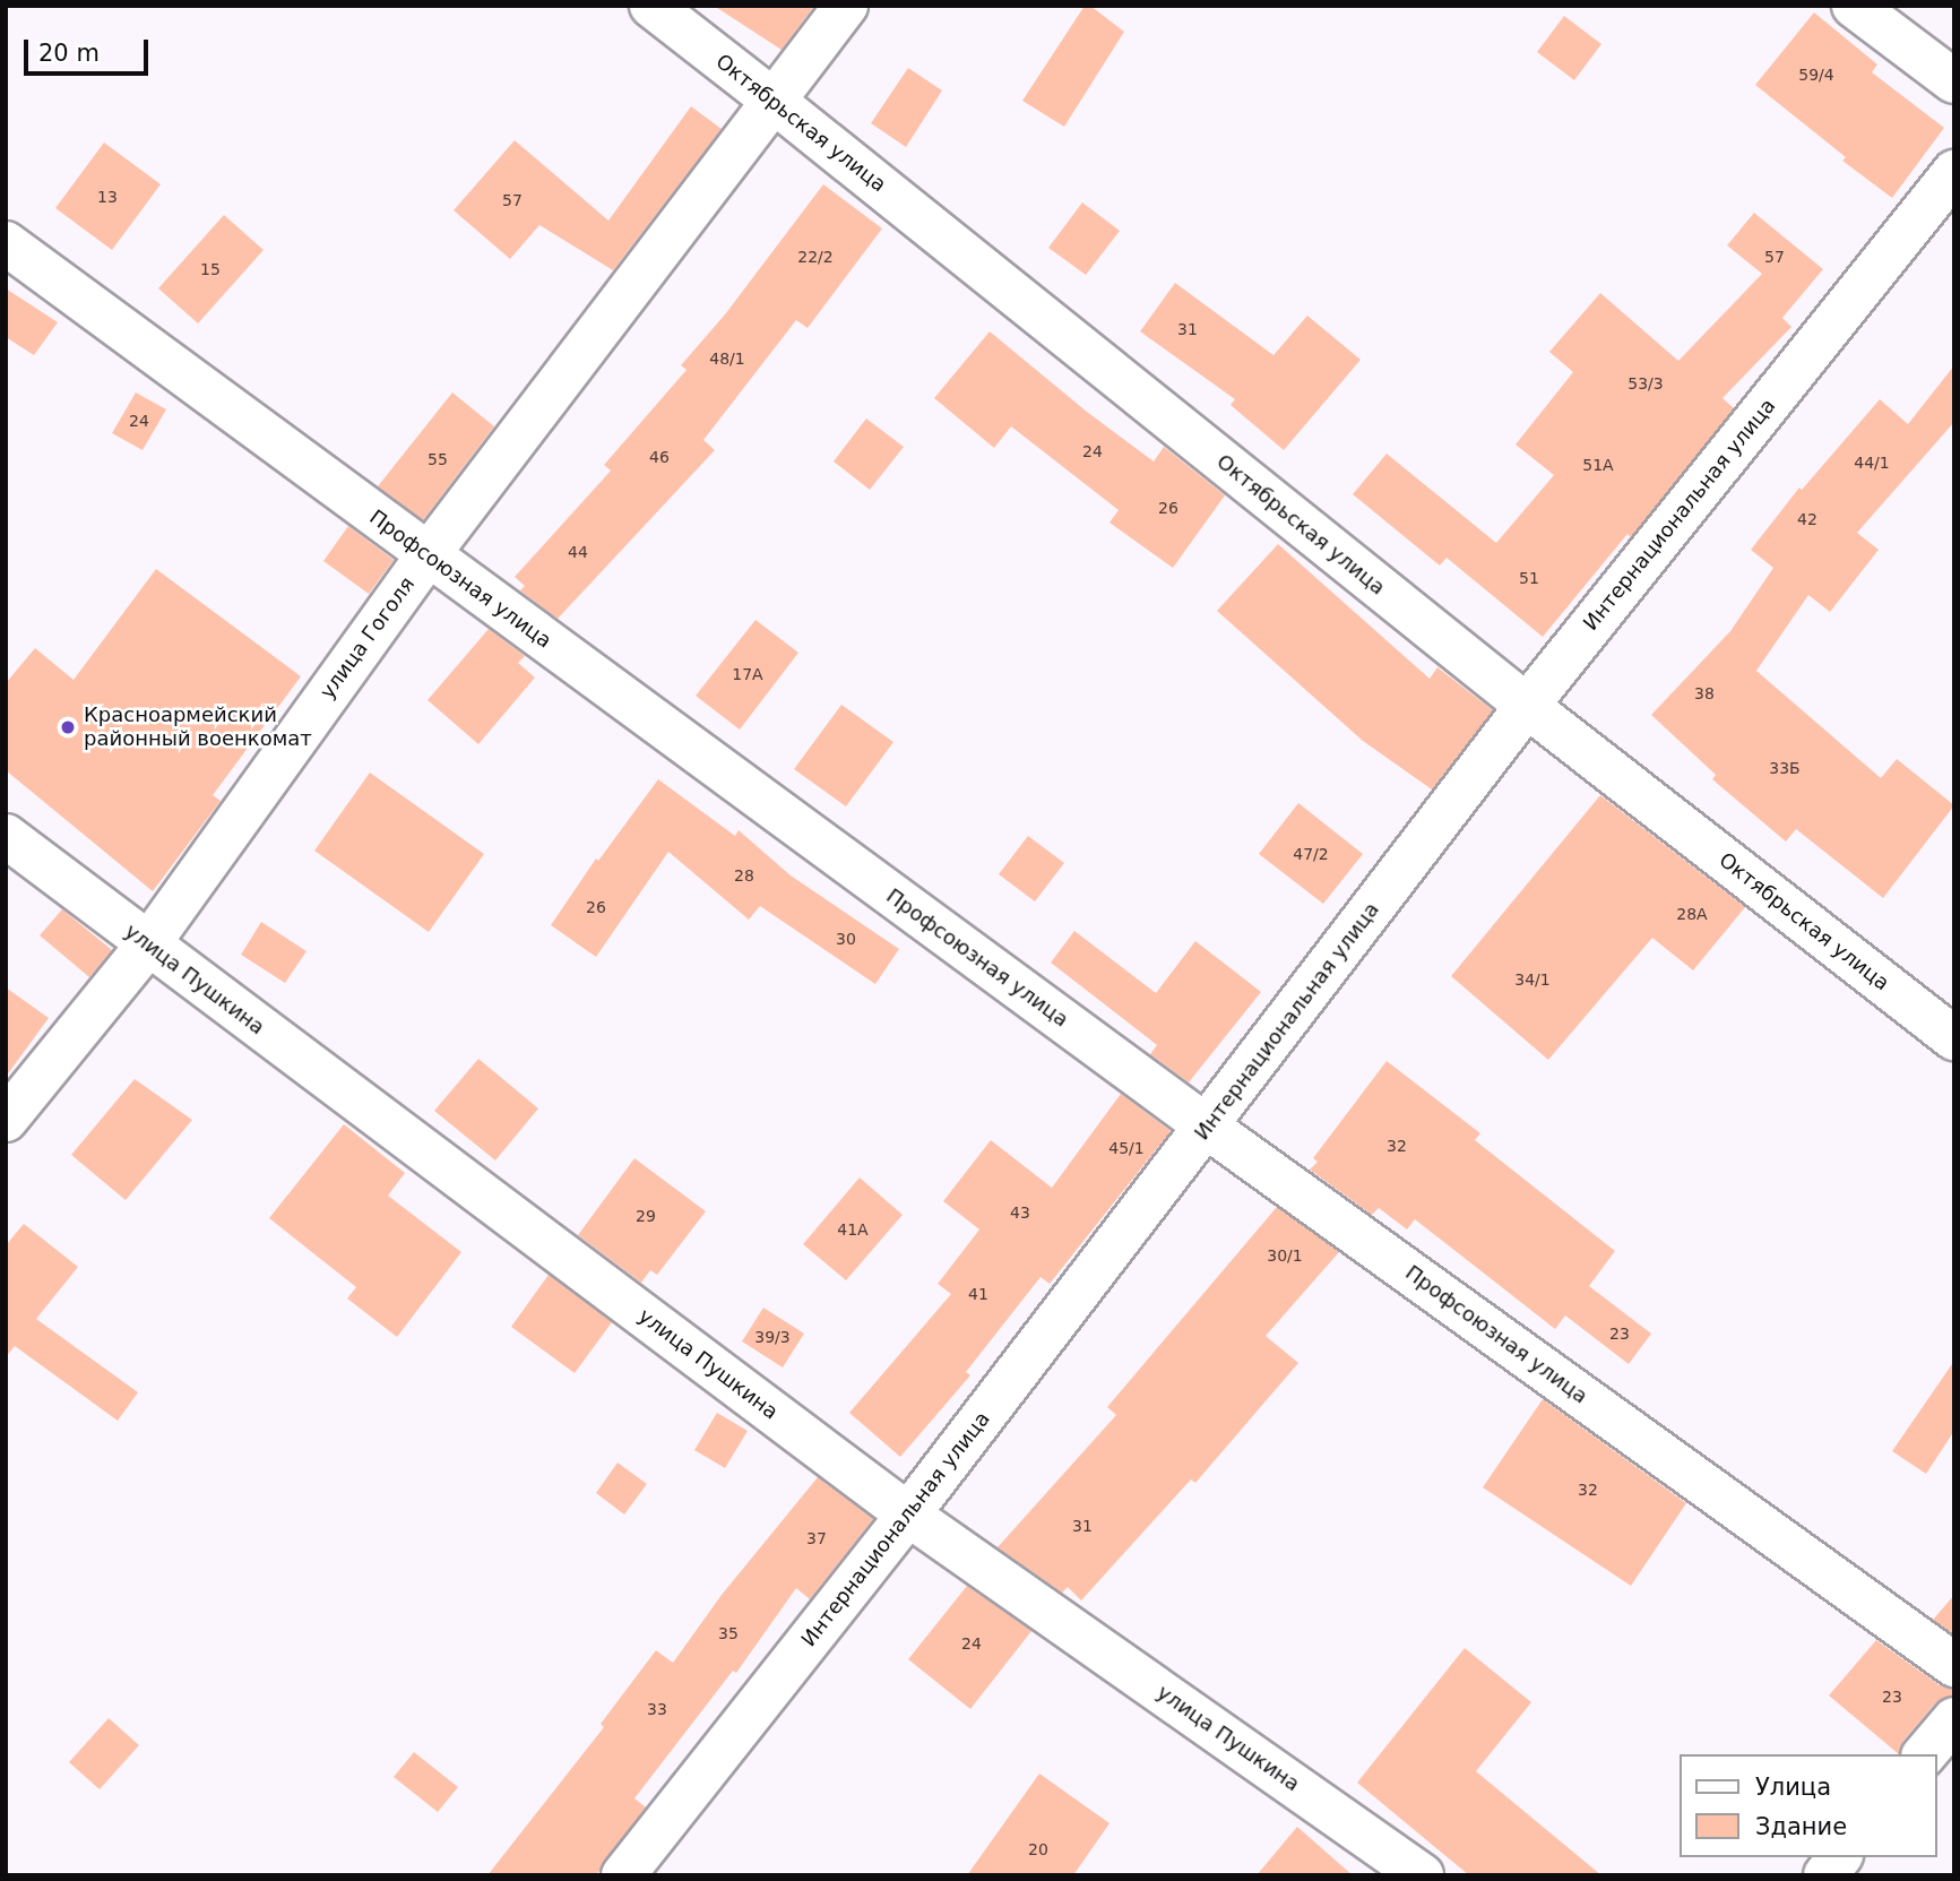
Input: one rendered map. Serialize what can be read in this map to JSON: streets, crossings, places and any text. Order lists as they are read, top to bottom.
{
  "streets": {
    "street": [
      "Октябрьская улица",
      "Интернациональная улица",
      "Профсоюзная улица",
      "улица Гоголя",
      "улица Пушкина"
    ]
  },
  "crossings": [
    ["Октябрьская улица", "Интернациональная улица"],
    ["Октябрьская улица", "улица Гоголя"],
    ["Интернациональная улица", "Профсоюзная улица"],
    ["Интернациональная улица", "улица Пушкина"],
    ["Профсоюзная улица", "улица Гоголя"],
    ["улица Гоголя", "улица Пушкина"]
  ],
  "places": ["Красноармейский районный военкомат"],
  "house_numbers": [
    "59/4",
    "13",
    "57",
    "22/2",
    "57",
    "15",
    "31",
    "48/1",
    "53/3",
    "24",
    "24",
    "46",
    "55",
    "44/1",
    "51А",
    "26",
    "42",
    "44",
    "51",
    "17А",
    "38",
    "33Б",
    "47/2",
    "28",
    "26",
    "28А",
    "30",
    "34/1",
    "32",
    "45/1",
    "43",
    "29",
    "41А",
    "30/1",
    "41",
    "23",
    "39/3",
    "32",
    "31",
    "37",
    "35",
    "24",
    "23",
    "33",
    "20"
  ],
  "legend": ["Улица", "Здание"],
  "scale_bar": "20 m"
}
